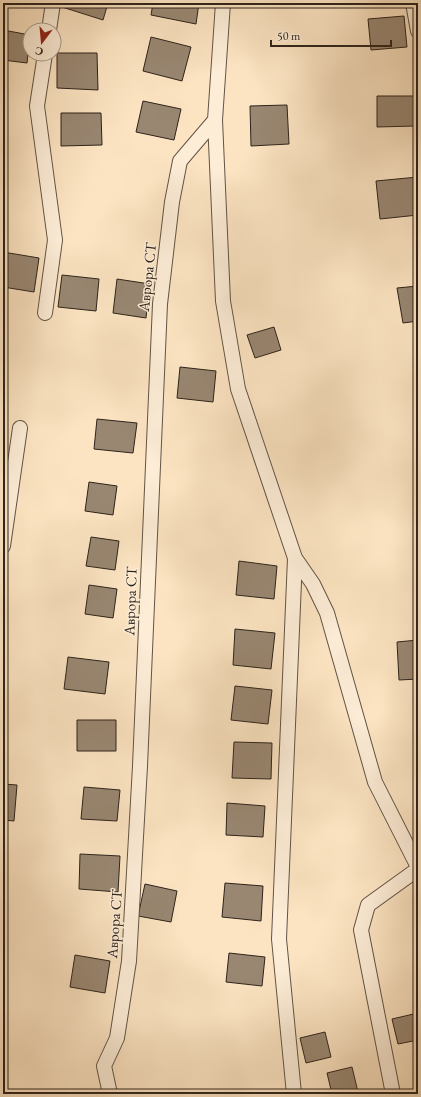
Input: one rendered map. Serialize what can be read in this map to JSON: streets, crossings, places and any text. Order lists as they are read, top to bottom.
{
  "streets": {
    "street": ["Аврора СТ"]
  },
  "scale_bar": "50 m",
  "north": "bottom"
}
